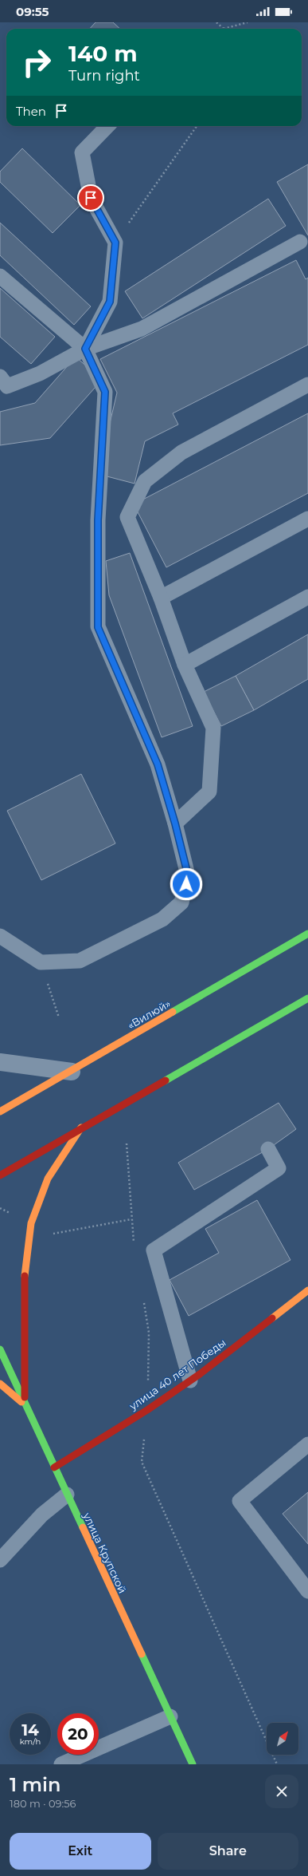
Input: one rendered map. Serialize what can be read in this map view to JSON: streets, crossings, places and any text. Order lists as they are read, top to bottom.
{
  "streets": {
    "main road": ["«Вилюй»", "улица 40 лет Победы", "улица Крупской"]
  },
  "crossings": [
    ["улица 40 лет Победы", "улица Крупской"]
  ],
  "north": "top right",
  "page": {
    "status": "09:55",
    "turn": ["140 m", "Turn right"],
    "then": "Then",
    "speed": "14 km/h",
    "limit": "20",
    "heading": ["1 min", "180 m · 09:56"],
    "buttons": ["Exit", "Share"]
  }
}
